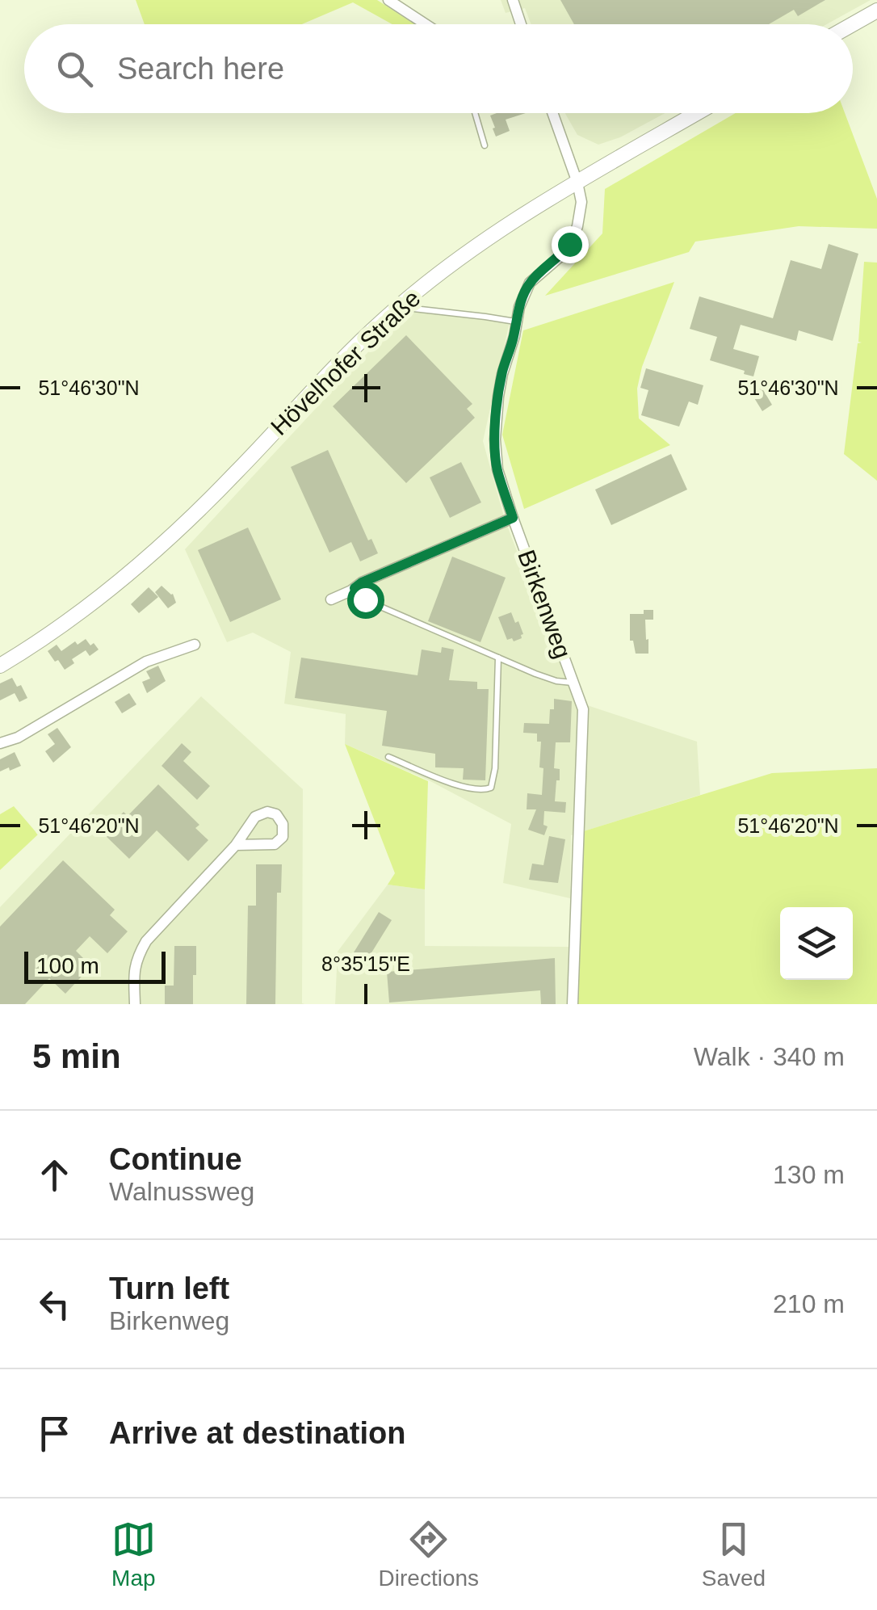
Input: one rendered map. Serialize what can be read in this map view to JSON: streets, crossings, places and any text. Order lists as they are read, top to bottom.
{
  "streets": {
    "main road": ["Hövelhofer Straße"],
    "street": ["Birkenweg"]
  },
  "crossings": [
    ["Hövelhofer Straße", "Birkenweg"]
  ],
  "scale_bar": "100 m",
  "page": {
    "search": "Search here",
    "scale": "100 m",
    "heading": ["5 min", "Walk · 340 m"],
    "list": [
      ["Continue", "Walnussweg", "130 m"],
      ["Turn left", "Birkenweg", "210 m"],
      "Arrive at destination"
    ],
    "nav": ["Map", "Directions", "Saved"]
  },
  "coordinates": ["51°46'30\"N", "51°46'20\"N", "8°35'15\"E"]
}
